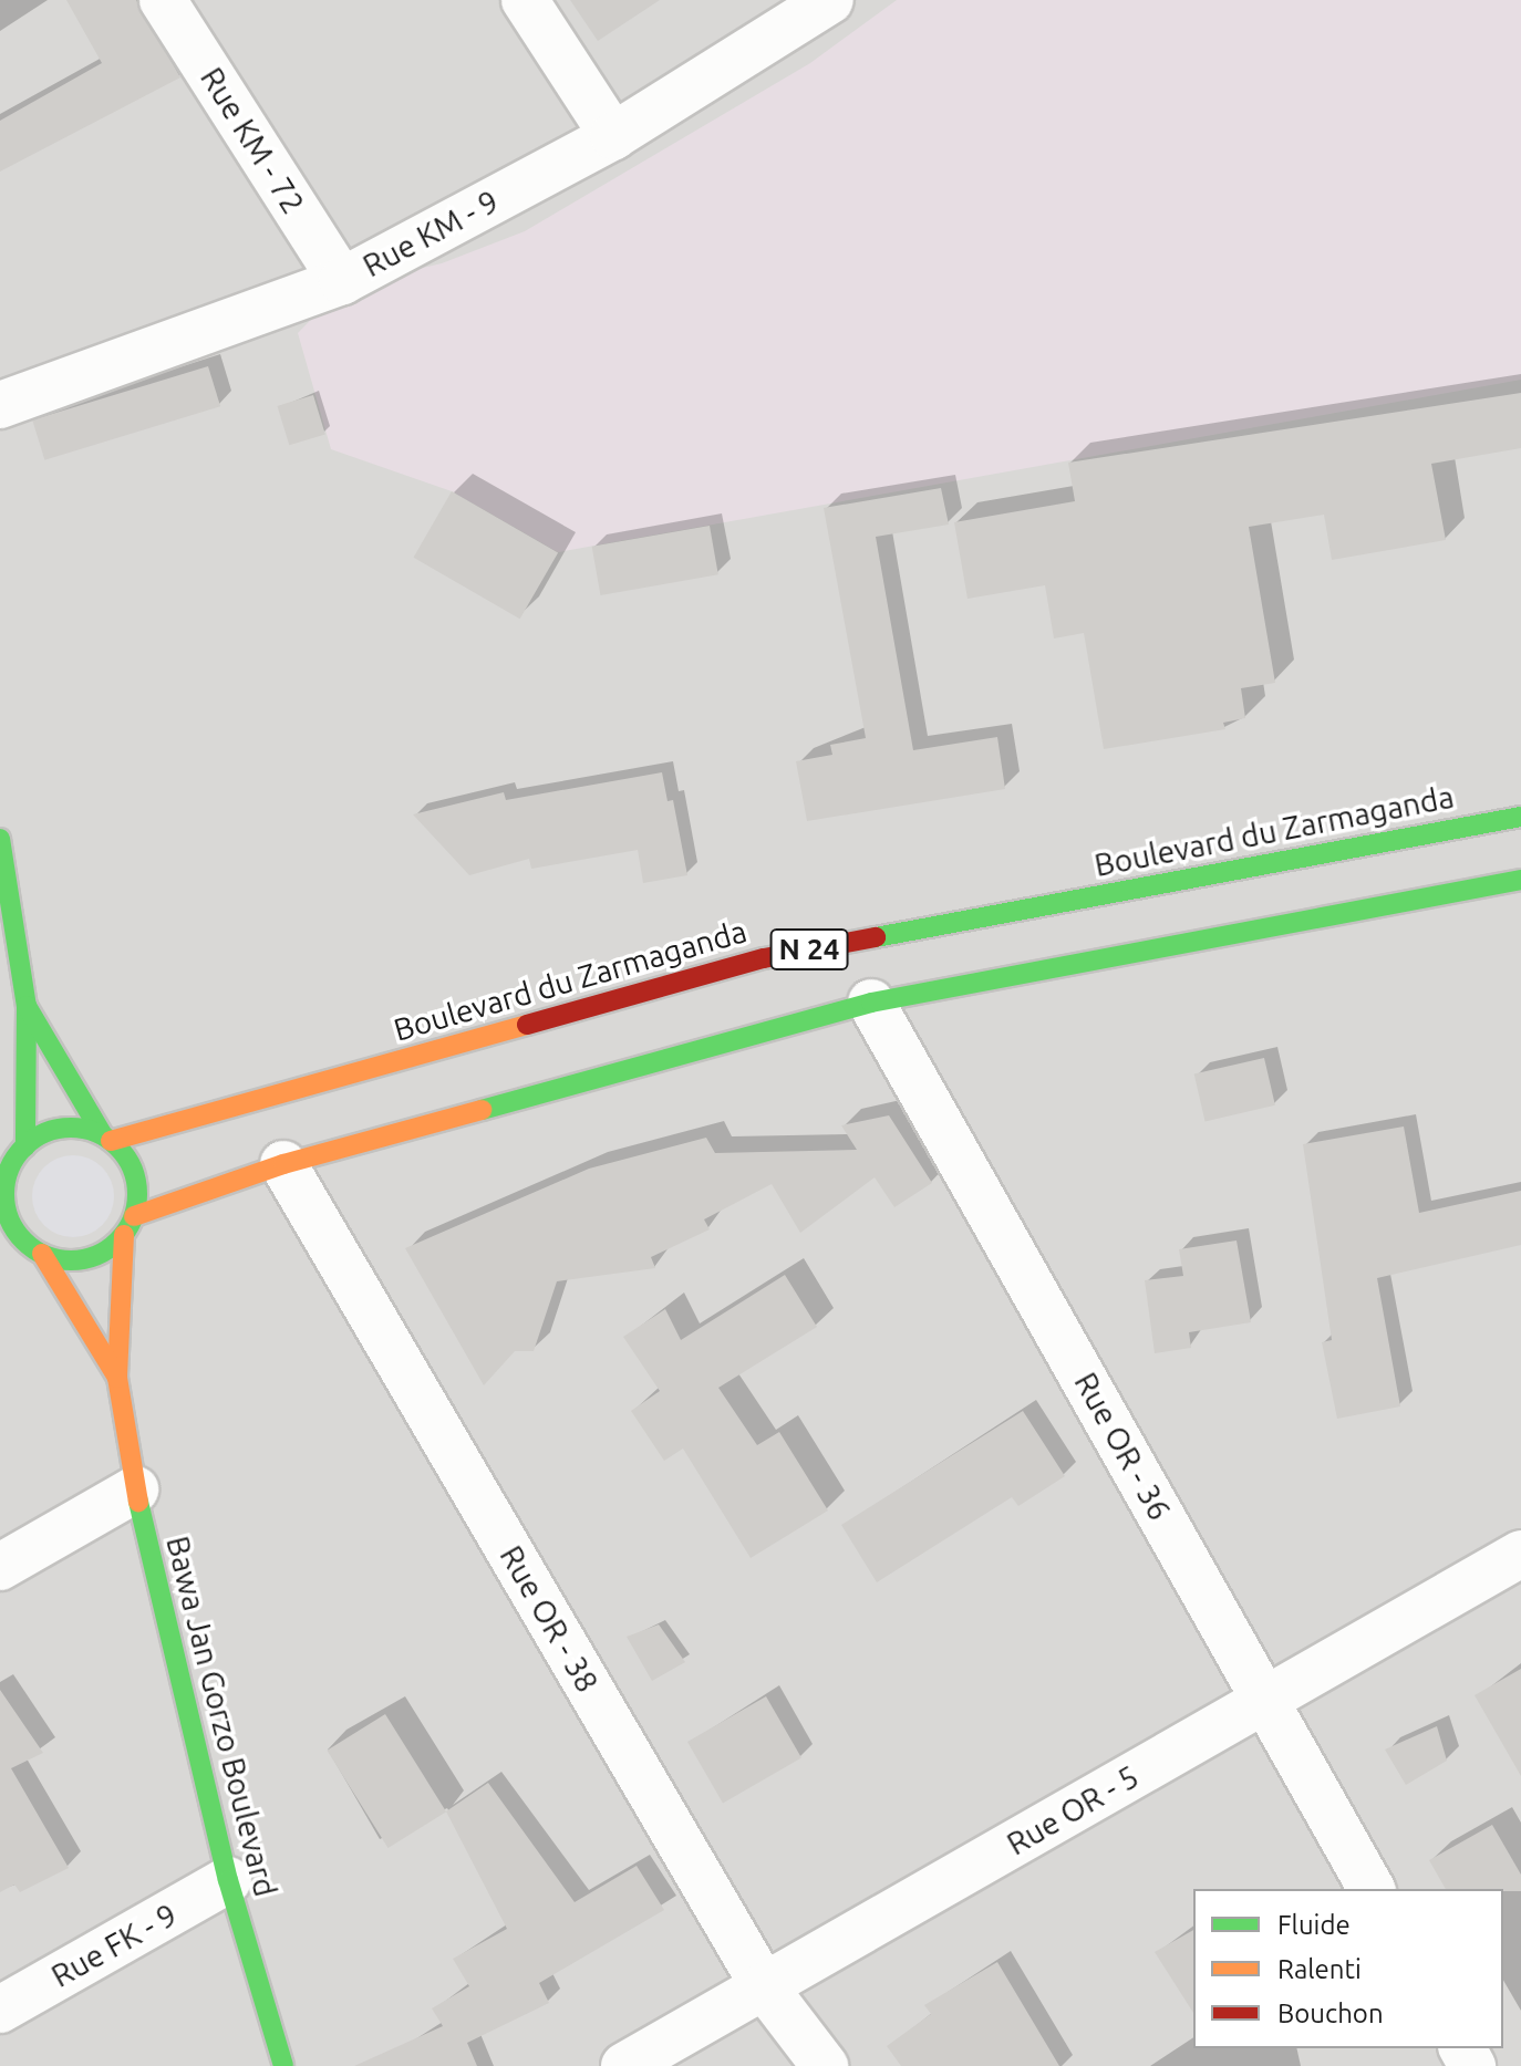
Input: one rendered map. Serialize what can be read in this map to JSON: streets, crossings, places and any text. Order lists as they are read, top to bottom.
{
  "streets": {
    "main road": ["Boulevard du Zarmaganda", "N 24", "Bawa Jan Gorzo Boulevard"],
    "street": [
      "Rue KM - 72",
      "Rue KM - 9",
      "Rue OR - 36",
      "Rue OR - 38",
      "Rue OR - 5",
      "Rue FK - 9"
    ]
  },
  "crossings": [
    ["Rue KM - 72", "Rue KM - 9"],
    ["Boulevard du Zarmaganda", "N 24"],
    ["Boulevard du Zarmaganda", "Bawa Jan Gorzo Boulevard"],
    ["N 24", "Rue OR - 36"],
    ["N 24", "Rue OR - 38"],
    ["N 24", "Bawa Jan Gorzo Boulevard"],
    ["Rue OR - 36", "Rue OR - 5"],
    ["Rue OR - 38", "Rue OR - 5"],
    ["Bawa Jan Gorzo Boulevard", "Rue FK - 9"]
  ],
  "legend": ["Fluide", "Ralenti", "Bouchon"]
}
